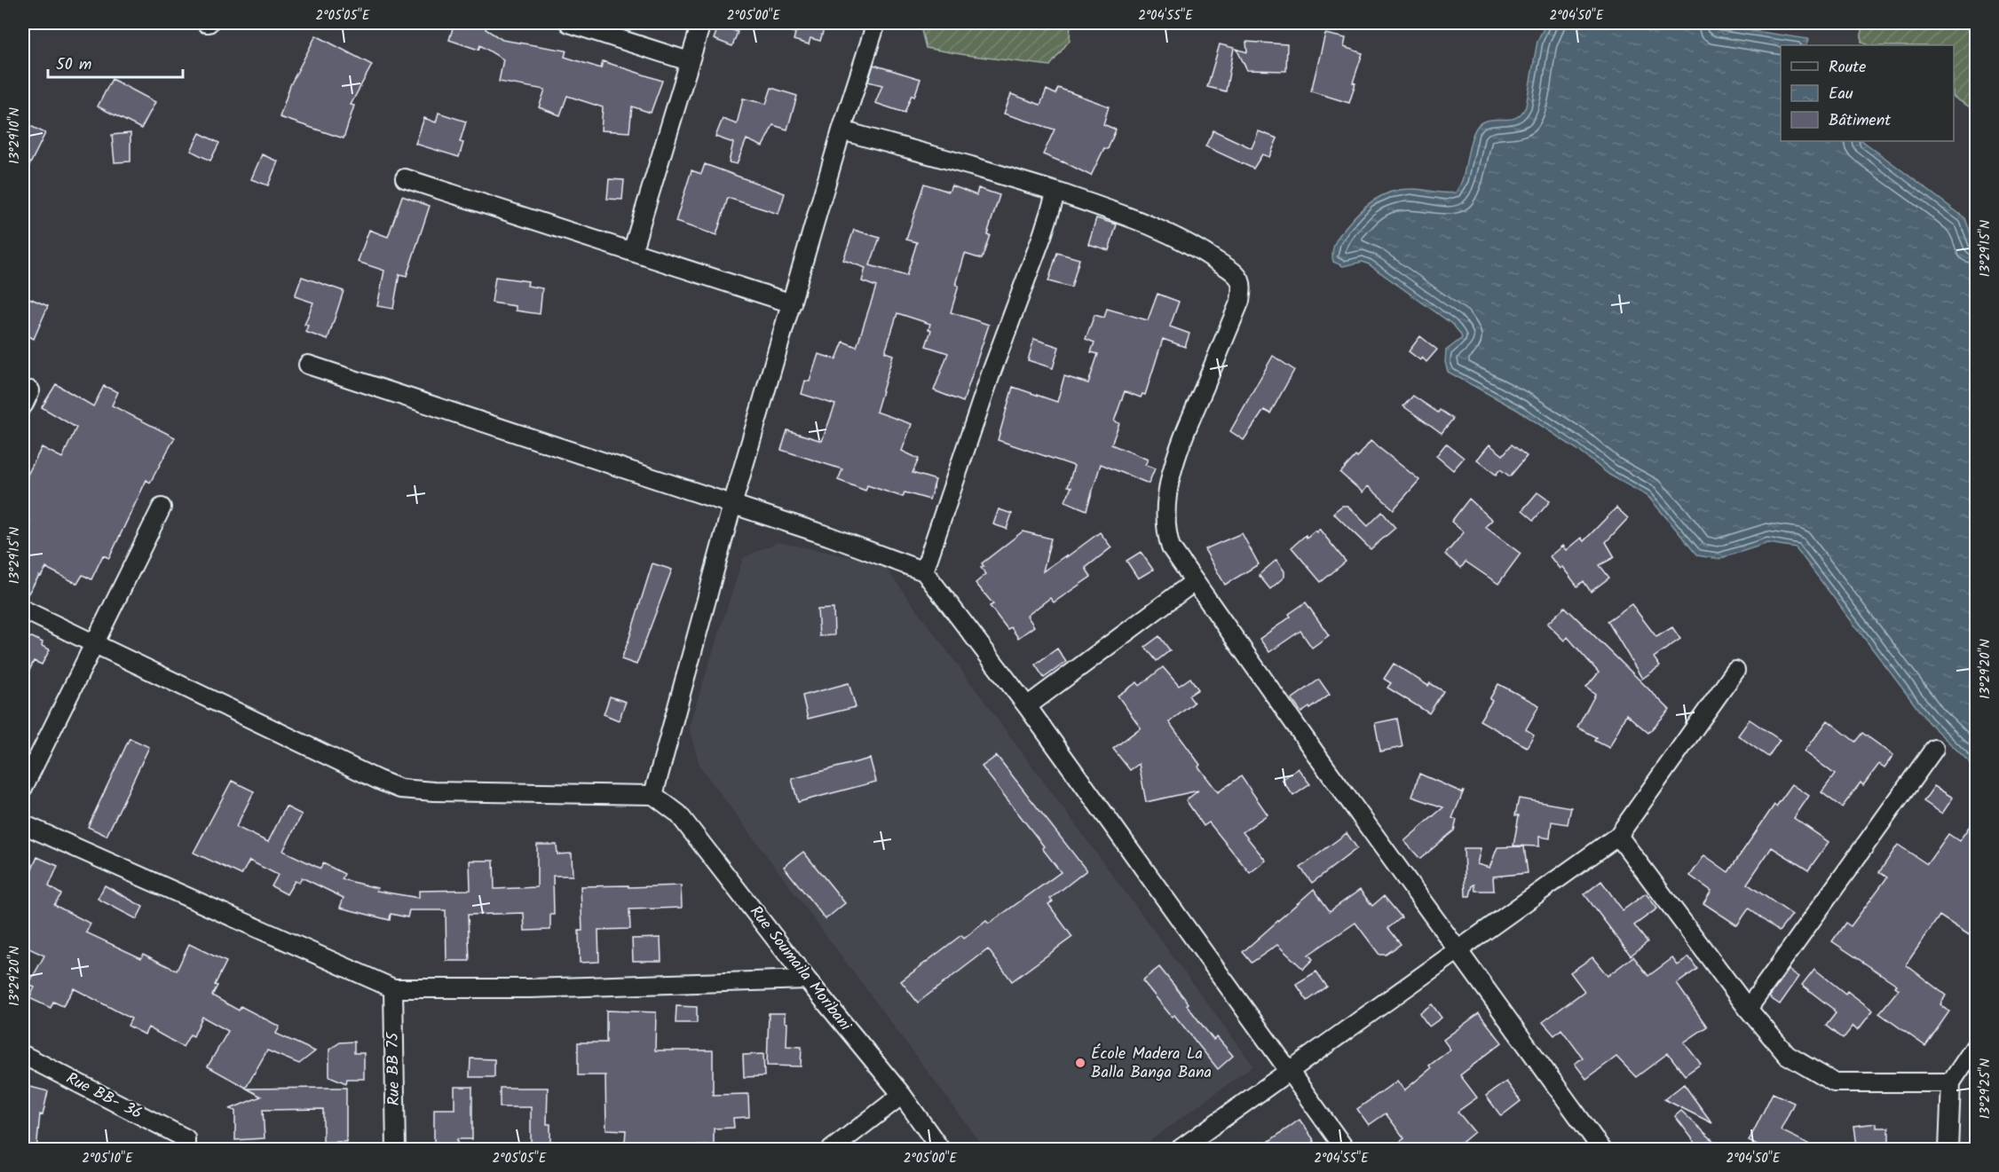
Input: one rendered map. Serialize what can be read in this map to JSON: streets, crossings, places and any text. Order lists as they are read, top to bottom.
{
  "streets": {
    "street": ["Rue Soumaila Moribani", "Rue BB 75", "Rue BB- 36"]
  },
  "places": ["École Madera La Balla Banga Bana"],
  "legend": ["Route", "Eau", "Bâtiment"],
  "scale_bar": "50 m",
  "coordinates": [
    "2°05'05\"E",
    "2°05'00\"E",
    "2°04'55\"E",
    "2°04'50\"E",
    "13°29'10\"N",
    "13°29'15\"N",
    "13°29'20\"N",
    "13°29'25\"N",
    "2°05'10\"E"
  ]
}
